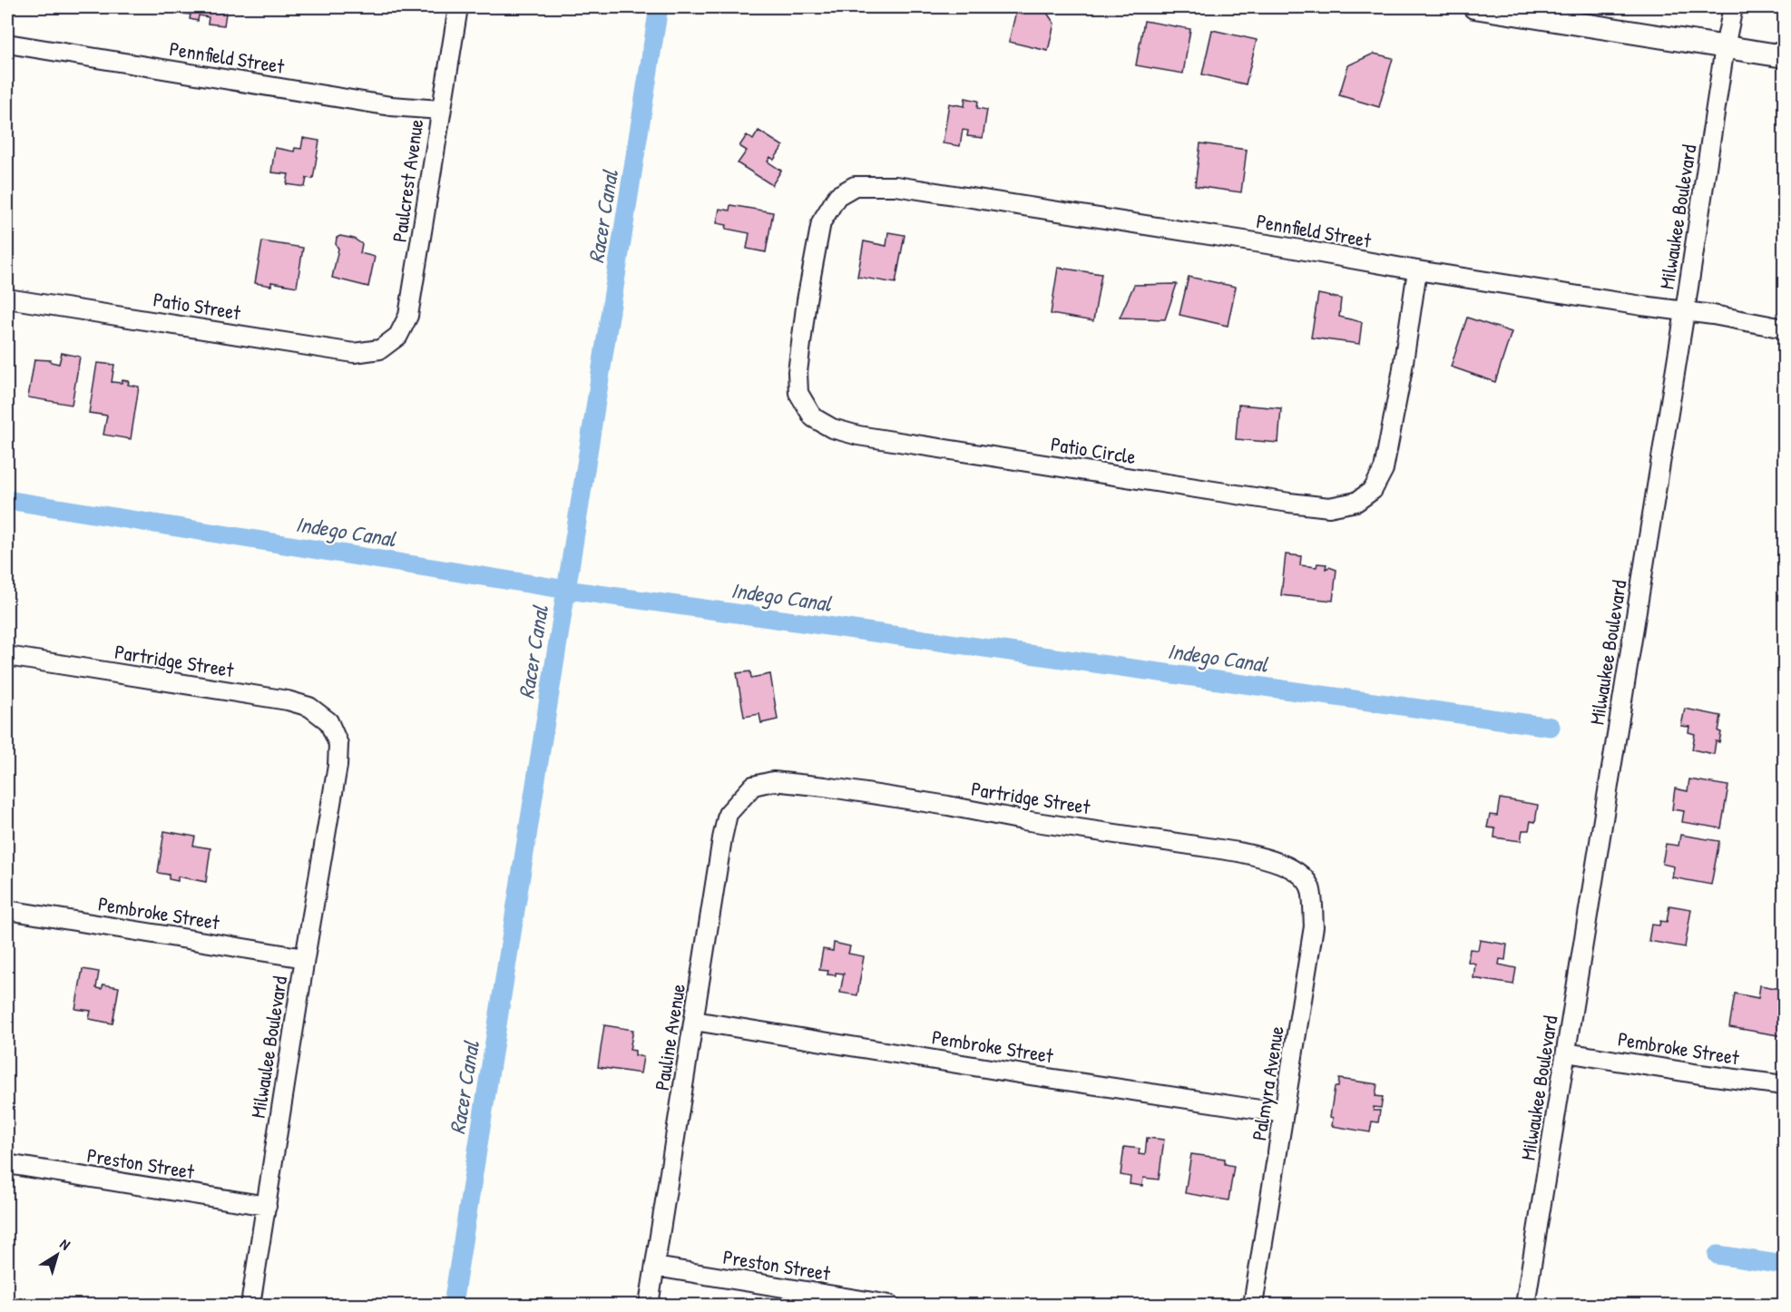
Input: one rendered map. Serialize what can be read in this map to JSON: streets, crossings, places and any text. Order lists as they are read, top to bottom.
{
  "streets": {
    "street": [
      "Pennfield Street",
      "Paulcrest Avenue",
      "Milwaukee Boulevard",
      "Patio Street",
      "Patio Circle",
      "Partridge Street",
      "Pembroke Street",
      "Pauline Avenue",
      "Milwaulee Boulevard",
      "Palmyra Avenue",
      "Preston Street"
    ]
  },
  "crossings": [
    ["Pennfield Street", "Paulcrest Avenue"],
    ["Pennfield Street", "Milwaukee Boulevard"],
    ["Pennfield Street", "Patio Circle"],
    ["Paulcrest Avenue", "Patio Street"],
    ["Milwaukee Boulevard", "Pembroke Street"],
    ["Partridge Street", "Pauline Avenue"],
    ["Partridge Street", "Milwaulee Boulevard"],
    ["Partridge Street", "Palmyra Avenue"],
    ["Pembroke Street", "Pauline Avenue"],
    ["Pembroke Street", "Milwaulee Boulevard"],
    ["Pembroke Street", "Palmyra Avenue"],
    ["Pauline Avenue", "Preston Street"],
    ["Milwaulee Boulevard", "Preston Street"]
  ],
  "water": ["Racer Canal", "Indego Canal"],
  "north": "top right"
}
